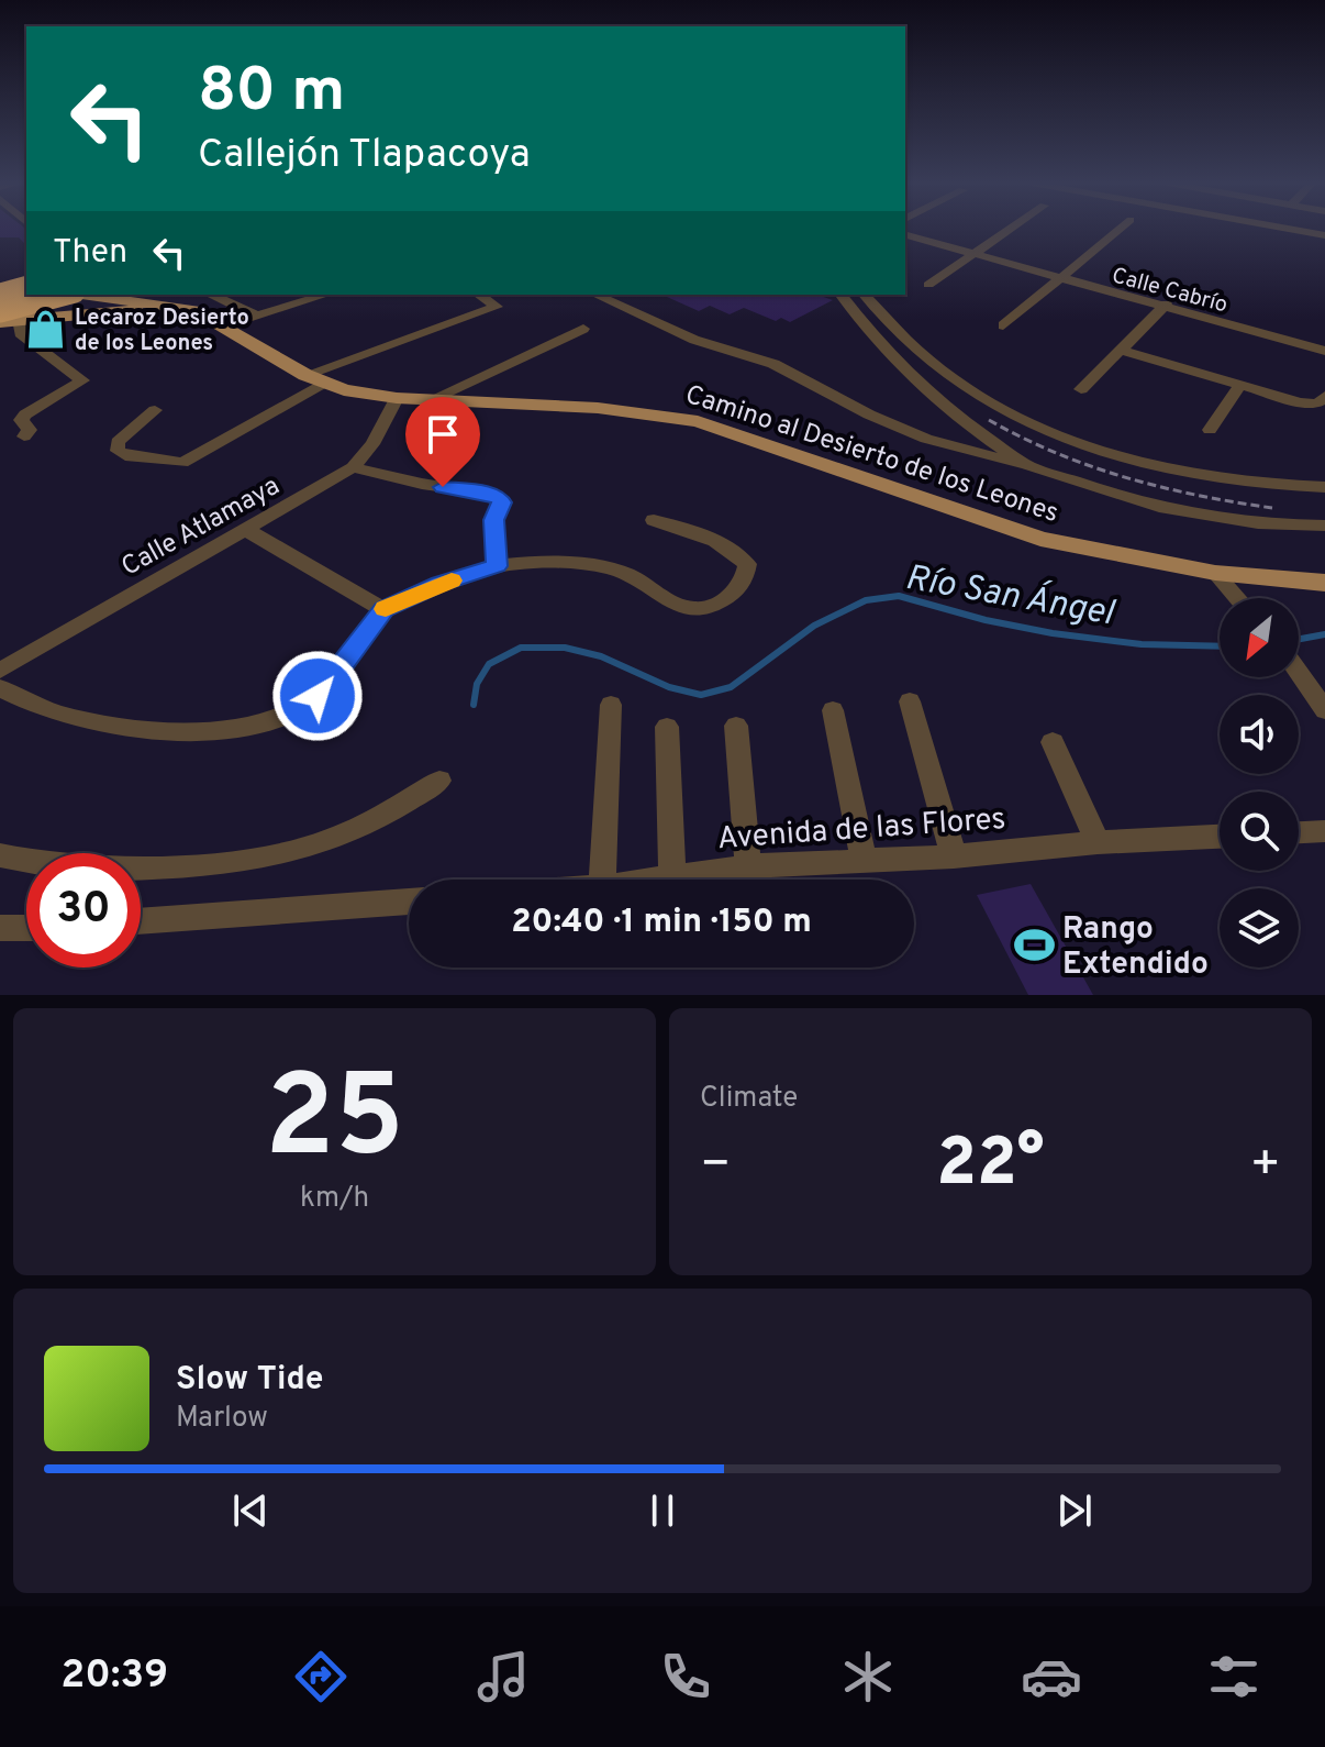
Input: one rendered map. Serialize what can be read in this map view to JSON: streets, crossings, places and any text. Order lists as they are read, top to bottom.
{
  "streets": {
    "main road": ["Camino al Desierto de los Leones"],
    "street": ["Calle Cabrío", "Calle Atlamaya", "Avenida de las Flores"]
  },
  "crossings": [
    ["Camino al Desierto de los Leones", "Calle Atlamaya"]
  ],
  "water": ["Río San Ángel"],
  "places": {
    "shop": ["Lecaroz Desierto de los Leones"],
    "sports": ["Rango Extendido"]
  },
  "north": "bottom left",
  "page": {
    "turn": ["80 m", "Callejón Tlapacoya"],
    "then": "Then",
    "limit": "30",
    "trip": "20:40 · 1 min · 150 m",
    "tile": [
      ["25", "km/h"],
      "Climate"
    ],
    "heat": ["−", "22°", "+"],
    "song": ["Slow Tide", "Marlow"],
    "tabs": "20:39"
  }
}
